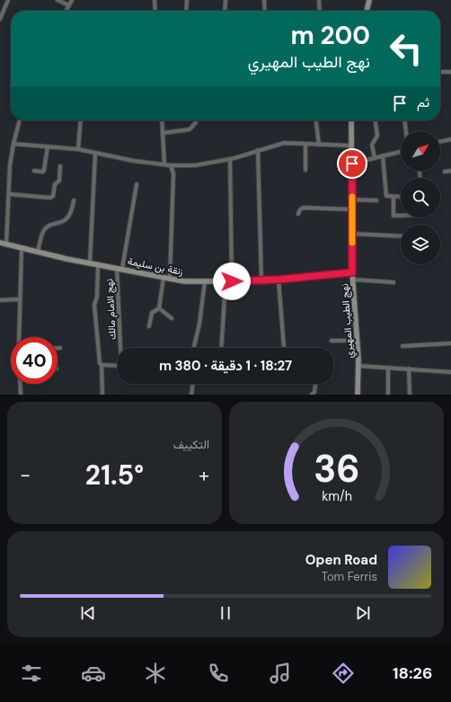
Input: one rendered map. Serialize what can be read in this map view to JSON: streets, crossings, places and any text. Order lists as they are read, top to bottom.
{
  "streets": {
    "street": ["زنقة بن سليمة", "نهج الامام مالك", "نهج الطيب المهيري"]
  },
  "crossings": [
    ["زنقة بن سليمة", "نهج الامام مالك"],
    ["زنقة بن سليمة", "نهج الطيب المهيري"]
  ],
  "north": "top right",
  "page": {
    "turn": ["200 m", "نهج الطيب المهيري"],
    "then": "ثم",
    "limit": "40",
    "trip": "18:27 · 1 دقيقة · 380 m",
    "tile": "التكييف",
    "heat": ["−", "21.5°", "+"],
    "song": ["Open Road", "Tom Ferris"],
    "tabs": "18:26",
    "gauge": ["36", "km/h"]
  }
}
